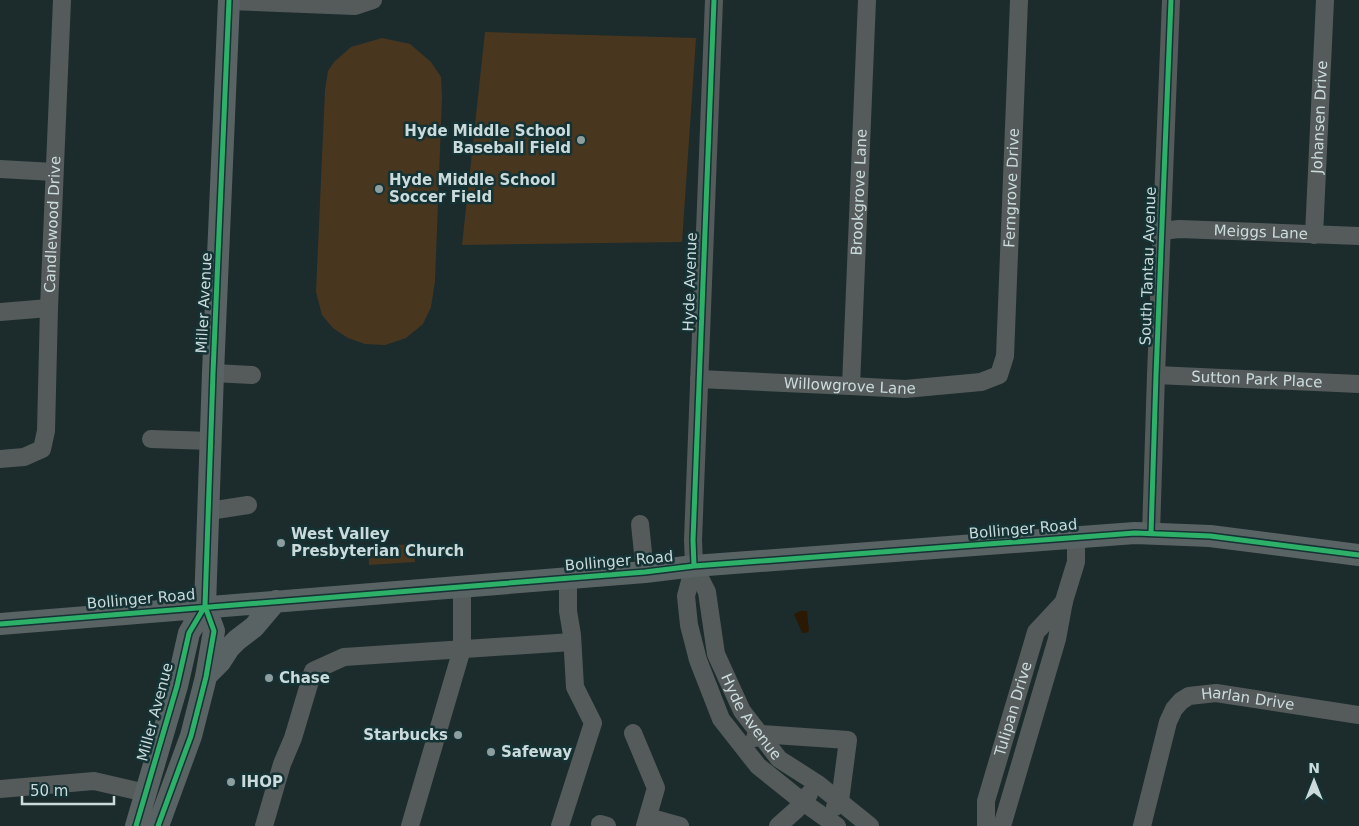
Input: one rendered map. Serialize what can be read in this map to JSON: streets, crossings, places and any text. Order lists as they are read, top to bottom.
{
  "streets": {
    "main road": ["Miller Avenue", "Bollinger Road"],
    "street": [
      "Johansen Drive",
      "Ferngrove Drive",
      "Brookgrove Lane",
      "Candlewood Drive",
      "Meiggs Lane",
      "South Tantau Avenue",
      "Hyde Avenue",
      "Sutton Park Place",
      "Willowgrove Lane",
      "Harlan Drive",
      "Tulipan Drive"
    ]
  },
  "crossings": [
    ["Johansen Drive", "Meiggs Lane"],
    ["Ferngrove Drive", "Willowgrove Lane"],
    ["Brookgrove Lane", "Willowgrove Lane"],
    ["Meiggs Lane", "South Tantau Avenue"],
    ["South Tantau Avenue", "Sutton Park Place"],
    ["South Tantau Avenue", "Bollinger Road"],
    ["Hyde Avenue", "Willowgrove Lane"],
    ["Hyde Avenue", "Bollinger Road"],
    ["Miller Avenue", "Bollinger Road"],
    ["Bollinger Road", "Tulipan Drive"]
  ],
  "places": [
    "Hyde Middle School Baseball Field",
    "Hyde Middle School Soccer Field",
    "West Valley Presbyterian Church",
    "Chase",
    "Starbucks",
    "Safeway",
    "IHOP"
  ],
  "scale_bar": "50 m",
  "north": "top"
}
